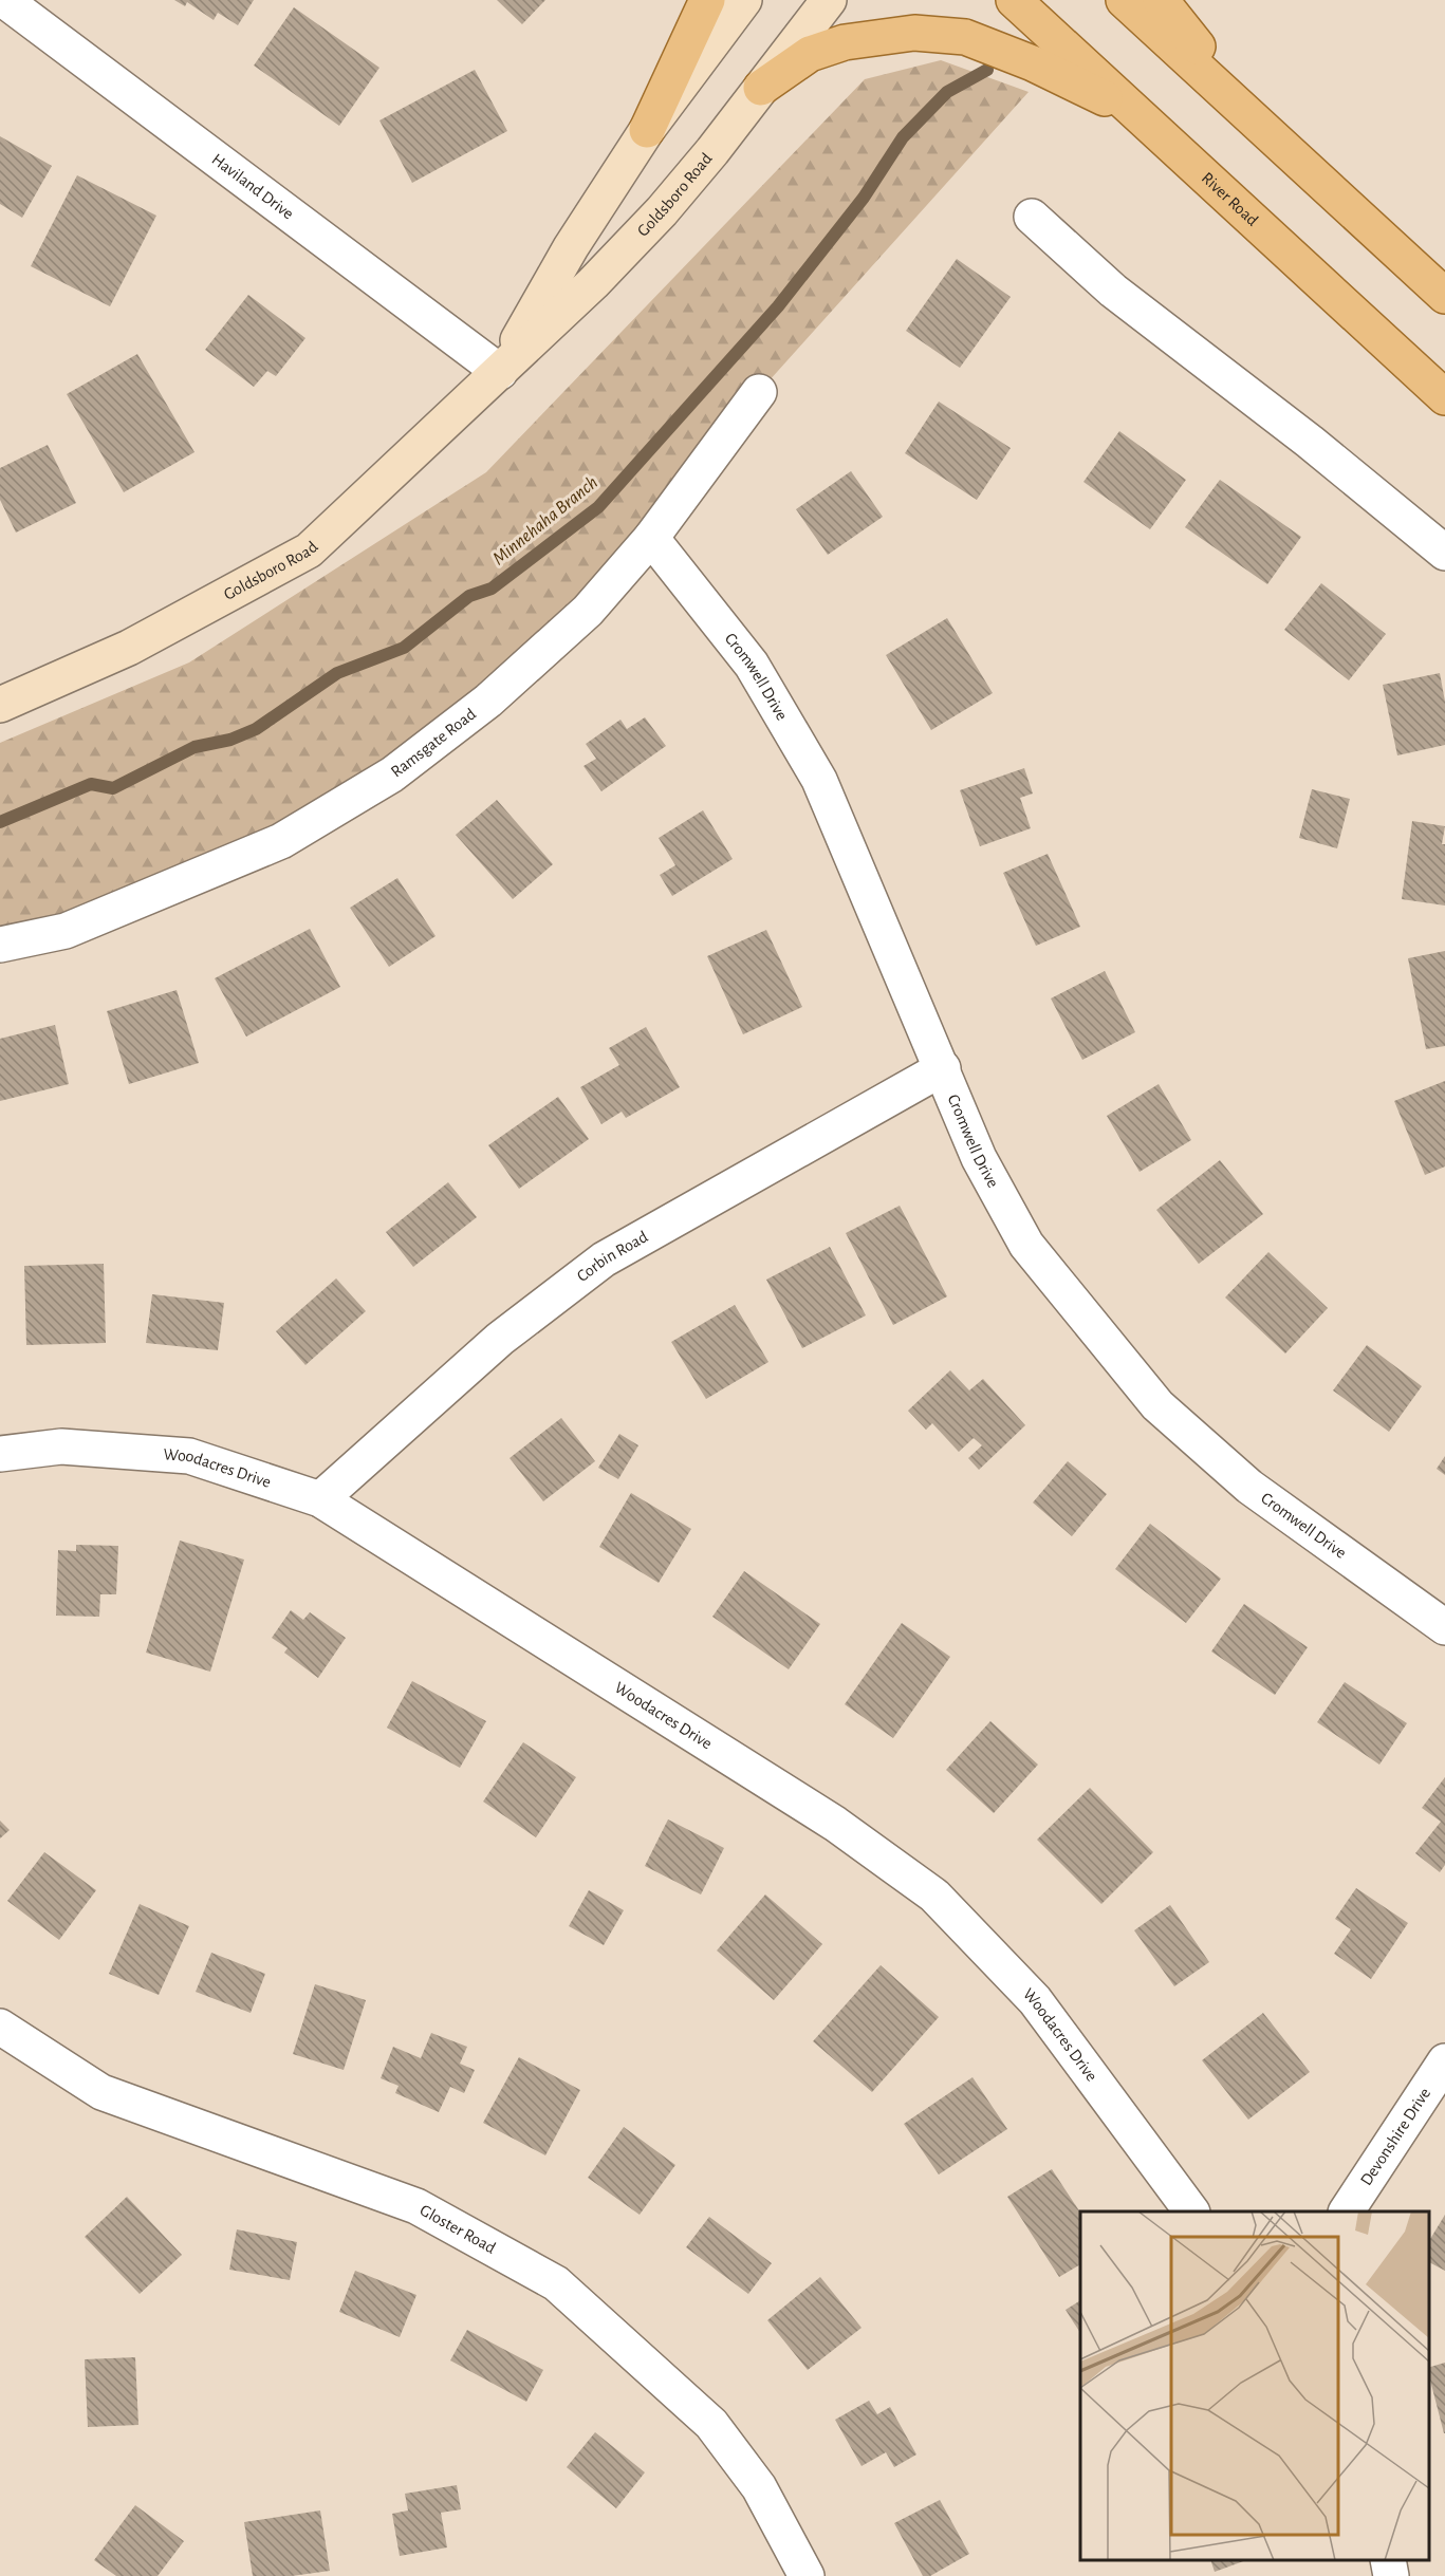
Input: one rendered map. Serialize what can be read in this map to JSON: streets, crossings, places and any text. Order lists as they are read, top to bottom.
{
  "streets": {
    "main road": ["Goldsboro Road", "River Road"],
    "street": [
      "Haviland Drive",
      "Cromwell Drive",
      "Ramsgate Road",
      "Corbin Road",
      "Woodacres Drive",
      "Devonshire Drive",
      "Gloster Road"
    ]
  },
  "crossings": [
    ["Haviland Drive", "Goldsboro Road"],
    ["Cromwell Drive", "Ramsgate Road"],
    ["Cromwell Drive", "Corbin Road"],
    ["Corbin Road", "Woodacres Drive"]
  ],
  "water": ["Minnehaha Branch"]
}
